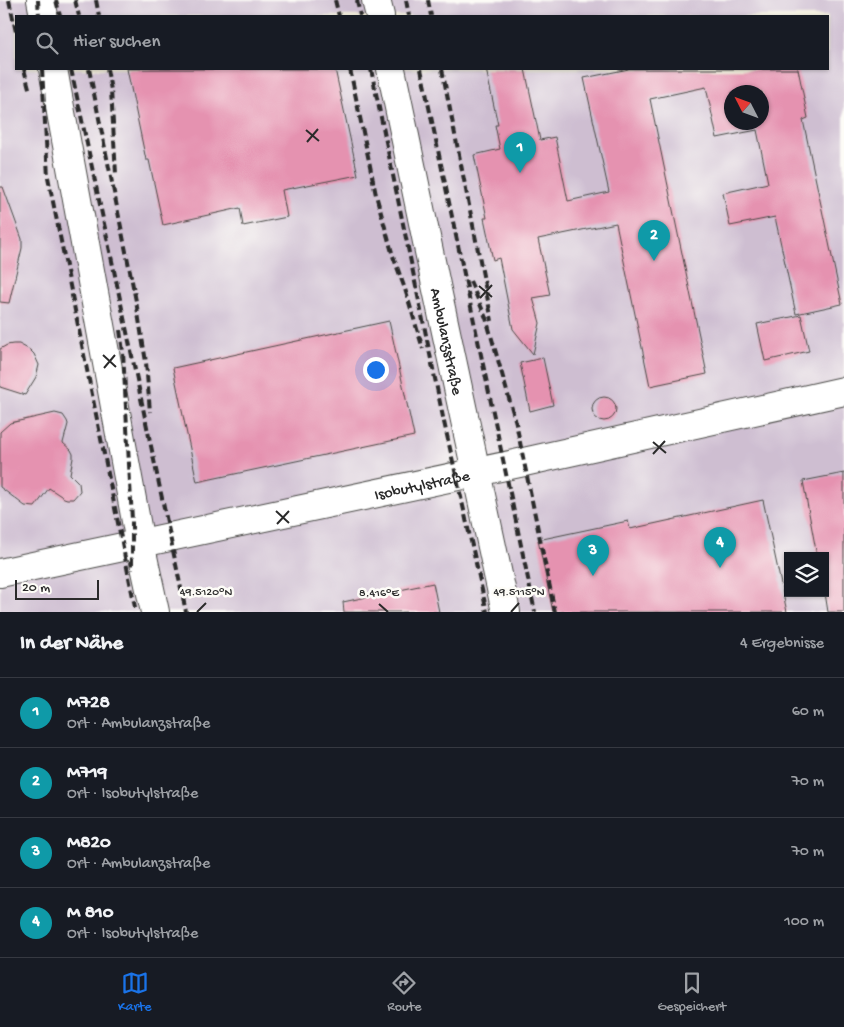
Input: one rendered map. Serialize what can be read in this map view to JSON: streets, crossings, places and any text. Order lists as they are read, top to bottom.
{
  "streets": {
    "street": ["Ambulanzstraße", "Isobutylstraße"]
  },
  "crossings": [
    ["Ambulanzstraße", "Isobutylstraße"]
  ],
  "scale_bar": "20 m",
  "north": "top left",
  "page": {
    "search": "Hier suchen",
    "pins": [
      "1",
      "2",
      "4",
      "3"
    ],
    "scale": "20 m",
    "heading": ["In der Nähe", "4 Ergebnisse"],
    "list": [
      {
        "mark": "1",
        "name": "M728",
        "note": "Ort · Ambulanzstraße",
        "value": "60 m"
      },
      {
        "mark": "2",
        "name": "M719",
        "note": "Ort · Isobutylstraße",
        "value": "70 m"
      },
      {
        "mark": "3",
        "name": "M820",
        "note": "Ort · Ambulanzstraße",
        "value": "70 m"
      },
      {
        "mark": "4",
        "name": "M 810",
        "note": "Ort · Isobutylstraße",
        "value": "100 m"
      }
    ],
    "nav": ["Karte", "Route", "Gespeichert"]
  },
  "coordinates": ["49.5120°N", "49.5115°N", "8.416°E"]
}
